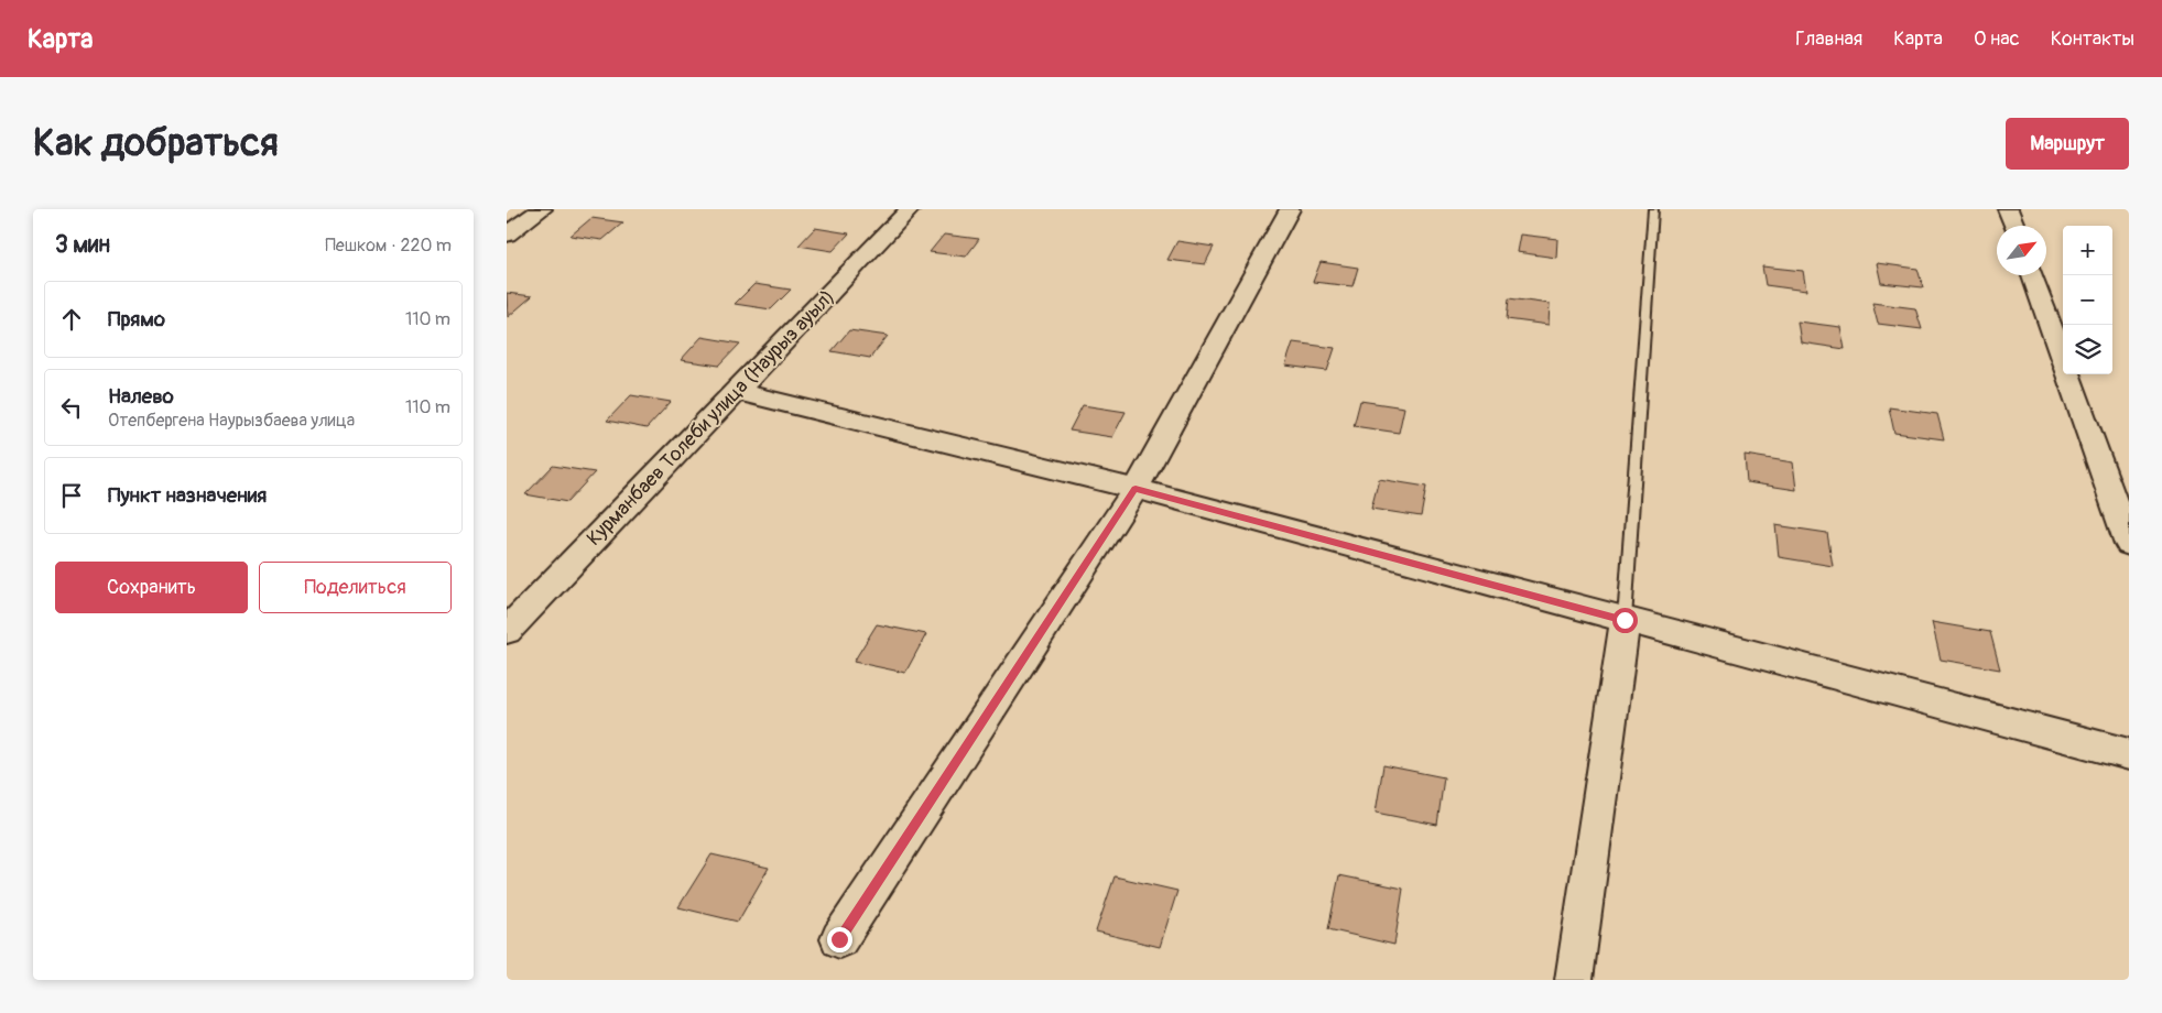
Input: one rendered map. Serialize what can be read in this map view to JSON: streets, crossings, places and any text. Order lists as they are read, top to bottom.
{
  "streets": {
    "street": ["Курманбаев Толеби улица (Наурыз ауыл)"]
  },
  "north": "top right",
  "page": {
    "header": "Карта",
    "nav": [
      "Главная",
      "Карта",
      "О нас",
      "Контакты"
    ],
    "buttons": [
      "Маршрут",
      ["Сохранить", "Поделиться"]
    ],
    "title": "Как добраться",
    "heading": ["3 мин", "Пешком · 220 m"],
    "map_buttons": ["+", "−"],
    "list": [
      ["Прямо", "110 m"],
      ["Налево", "Отепбергена Наурызбаева улица", "110 m"],
      "Пункт назначения"
    ]
  }
}
